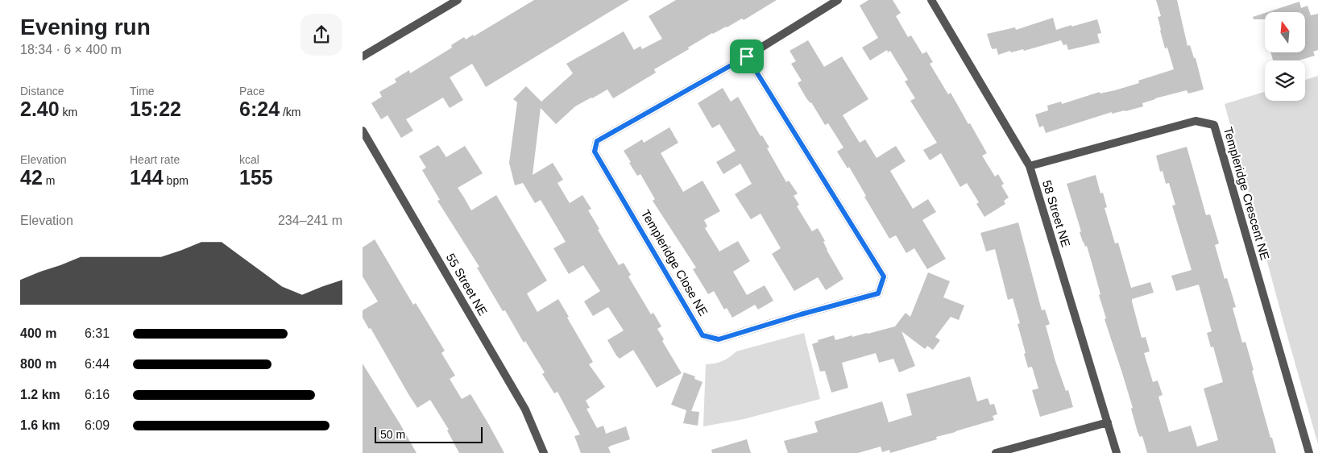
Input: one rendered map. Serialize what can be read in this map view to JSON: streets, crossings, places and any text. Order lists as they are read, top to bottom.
{
  "streets": {
    "street": [
      "Templeridge Crescent NE",
      "58 Street NE",
      "Templeridge Close NE",
      "55 Street NE"
    ]
  },
  "crossings": [
    ["Templeridge Crescent NE", "58 Street NE"]
  ],
  "scale_bar": "50 m",
  "north": "top",
  "page": {
    "heading": ["Evening run", "18:34 · 6 × 400 m"],
    "stats": [
      ["Distance", "2.40 km"],
      ["Time", "15:22"],
      ["Pace", "6:24 /km"],
      ["Elevation", "42 m"],
      ["Heart rate", "144 bpm"],
      ["kcal", "155"]
    ],
    "chart": ["Elevation", "234–241 m"],
    "list": [
      {
        "name": "400 m",
        "note": "6:31"
      },
      {
        "name": "800 m",
        "note": "6:44"
      },
      {
        "name": "1.2 km",
        "note": "6:16"
      },
      {
        "name": "1.6 km",
        "note": "6:09"
      }
    ],
    "scale": "50 m"
  }
}
